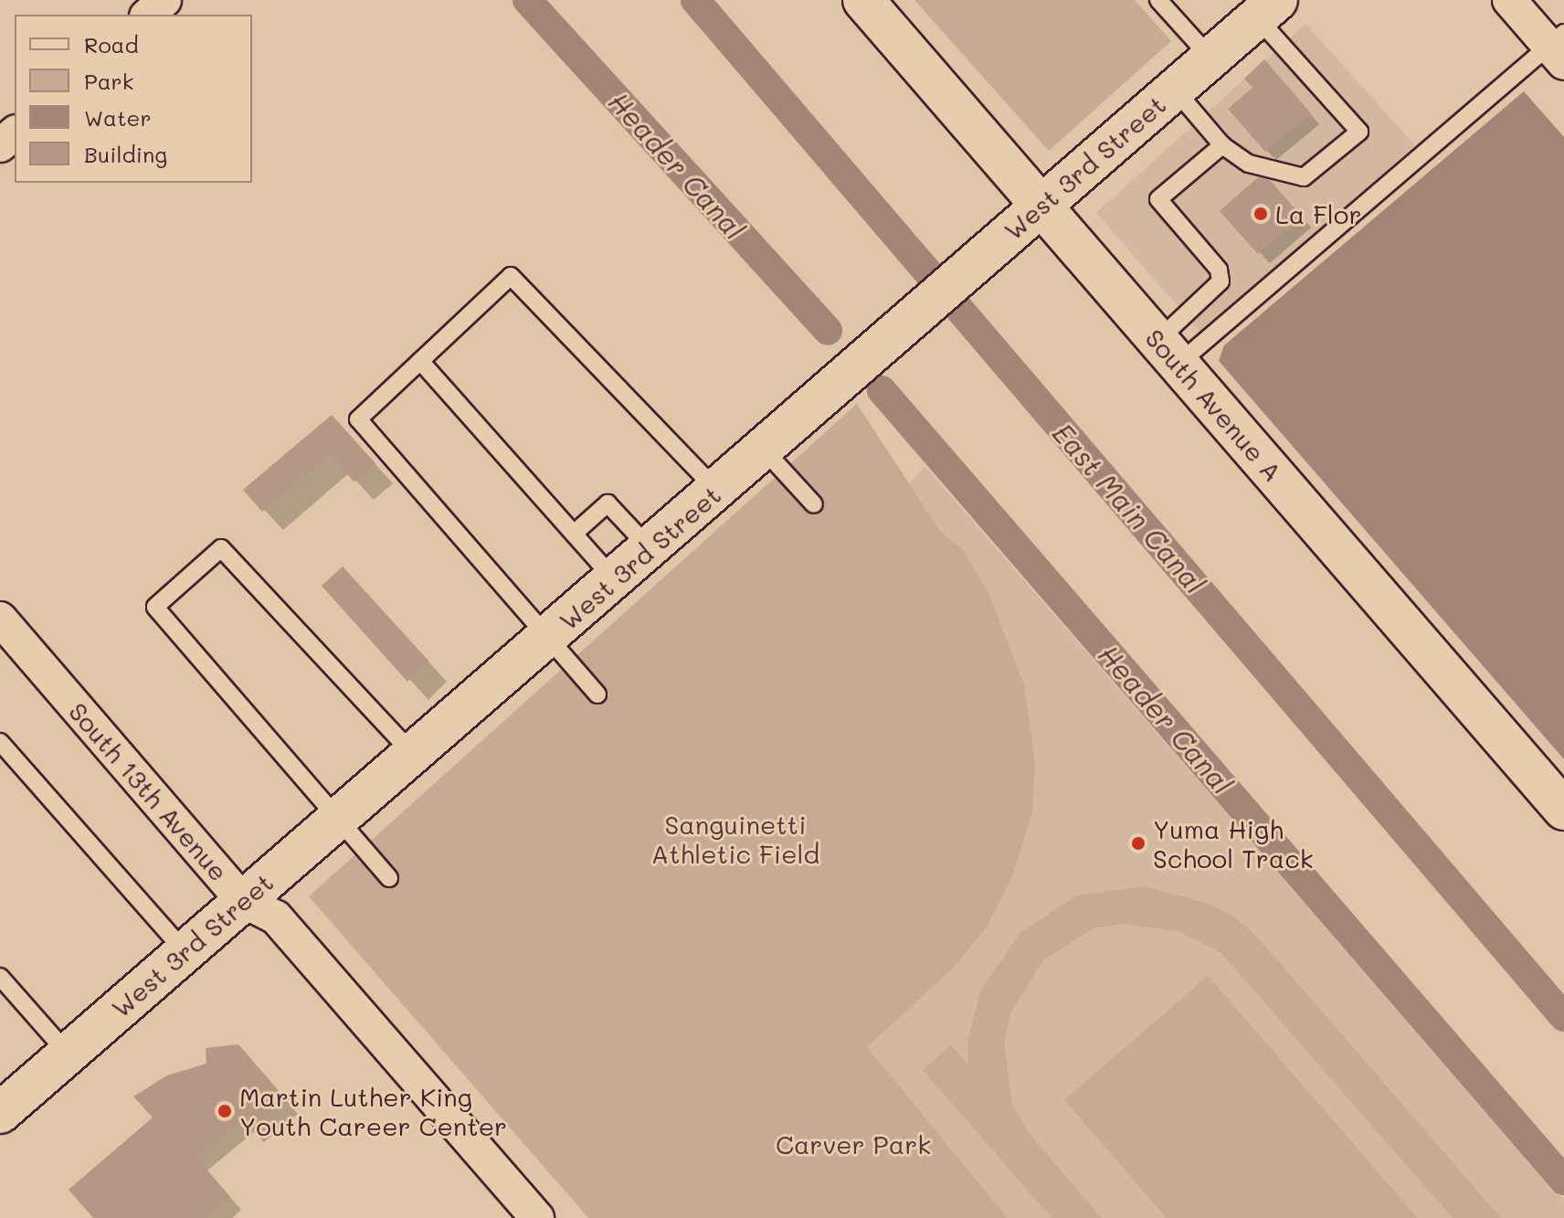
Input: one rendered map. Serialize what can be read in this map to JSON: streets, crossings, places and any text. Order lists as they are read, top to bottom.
{
  "streets": {
    "street": ["West 3rd Street", "South Avenue A", "South 13th Avenue"]
  },
  "crossings": [
    ["West 3rd Street", "South Avenue A"],
    ["West 3rd Street", "South 13th Avenue"]
  ],
  "water": ["Header Canal", "East Main Canal"],
  "parks": ["Sanguinetti Athletic Field", "Carver Park"],
  "places": ["La Flor", "Yuma High School Track", "Martin Luther King Youth Career Center"],
  "legend": [
    "Road",
    "Park",
    "Water",
    "Building"
  ]
}
